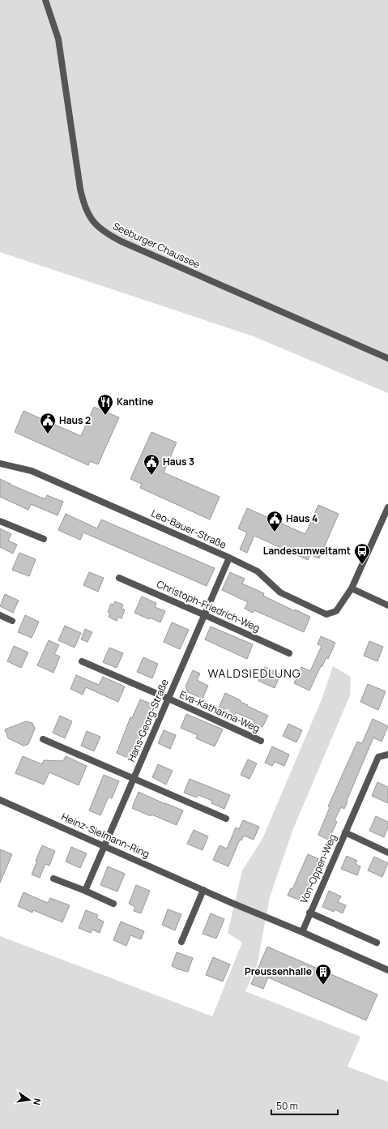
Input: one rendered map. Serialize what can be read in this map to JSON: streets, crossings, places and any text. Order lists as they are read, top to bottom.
{
  "streets": {
    "street": [
      "Seeburger Chaussee",
      "Leo-Bauer-Straße",
      "Christoph-Friedrich-Weg",
      "Eva-Katharina-Weg",
      "Hans-Georg-Straße",
      "Heinz-Sielmann-Ring",
      "Von-Oppen-Weg"
    ]
  },
  "crossings": [
    ["Leo-Bauer-Straße", "Hans-Georg-Straße"],
    ["Christoph-Friedrich-Weg", "Hans-Georg-Straße"],
    ["Eva-Katharina-Weg", "Hans-Georg-Straße"],
    ["Hans-Georg-Straße", "Heinz-Sielmann-Ring"],
    ["Heinz-Sielmann-Ring", "Von-Oppen-Weg"]
  ],
  "districts": ["WALDSIEDLUNG"],
  "places": {
    "restaurant": ["Kantine"],
    "public building": ["Haus 2", "Haus 3", "Haus 4"],
    "bus stop": ["Landesumweltamt"],
    "building": ["Preussenhalle"]
  },
  "scale_bar": "50 m",
  "north": "right"
}
